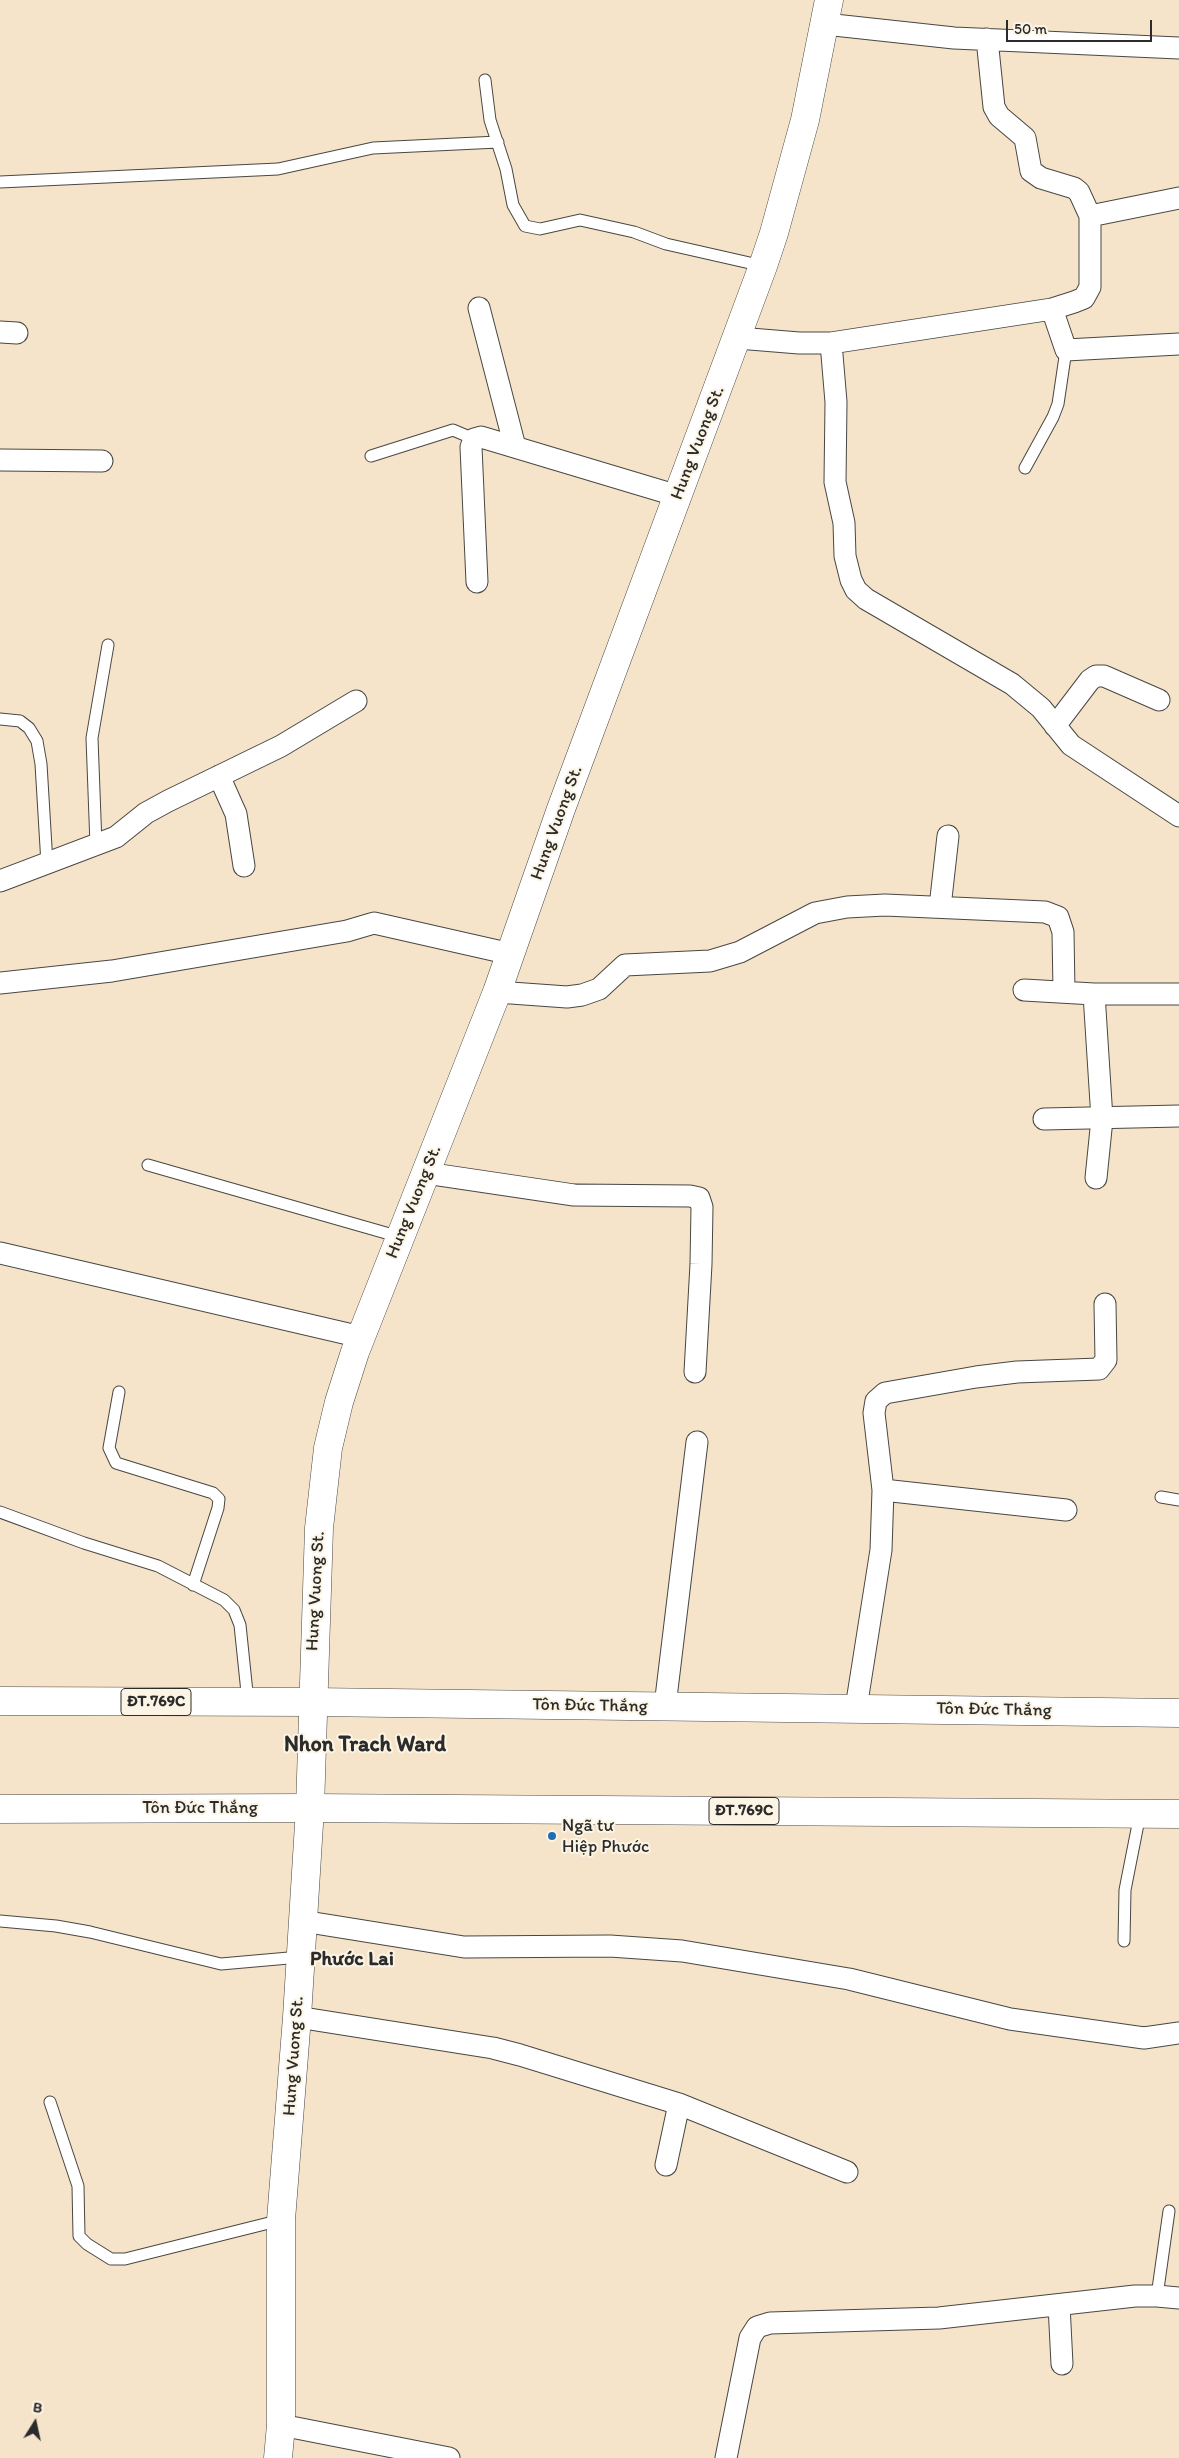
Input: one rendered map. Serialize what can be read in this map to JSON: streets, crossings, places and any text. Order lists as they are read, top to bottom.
{
  "streets": {
    "street": ["Hung Vuong St.", "ĐT.769C", "Tôn Đức Thắng"]
  },
  "crossings": [
    ["Hung Vuong St.", "Tôn Đức Thắng"]
  ],
  "districts": ["Nhon Trach Ward", "Phước Lai"],
  "places": ["Ngã tư Hiệp Phước"],
  "scale_bar": "50 m",
  "north": "top"
}
